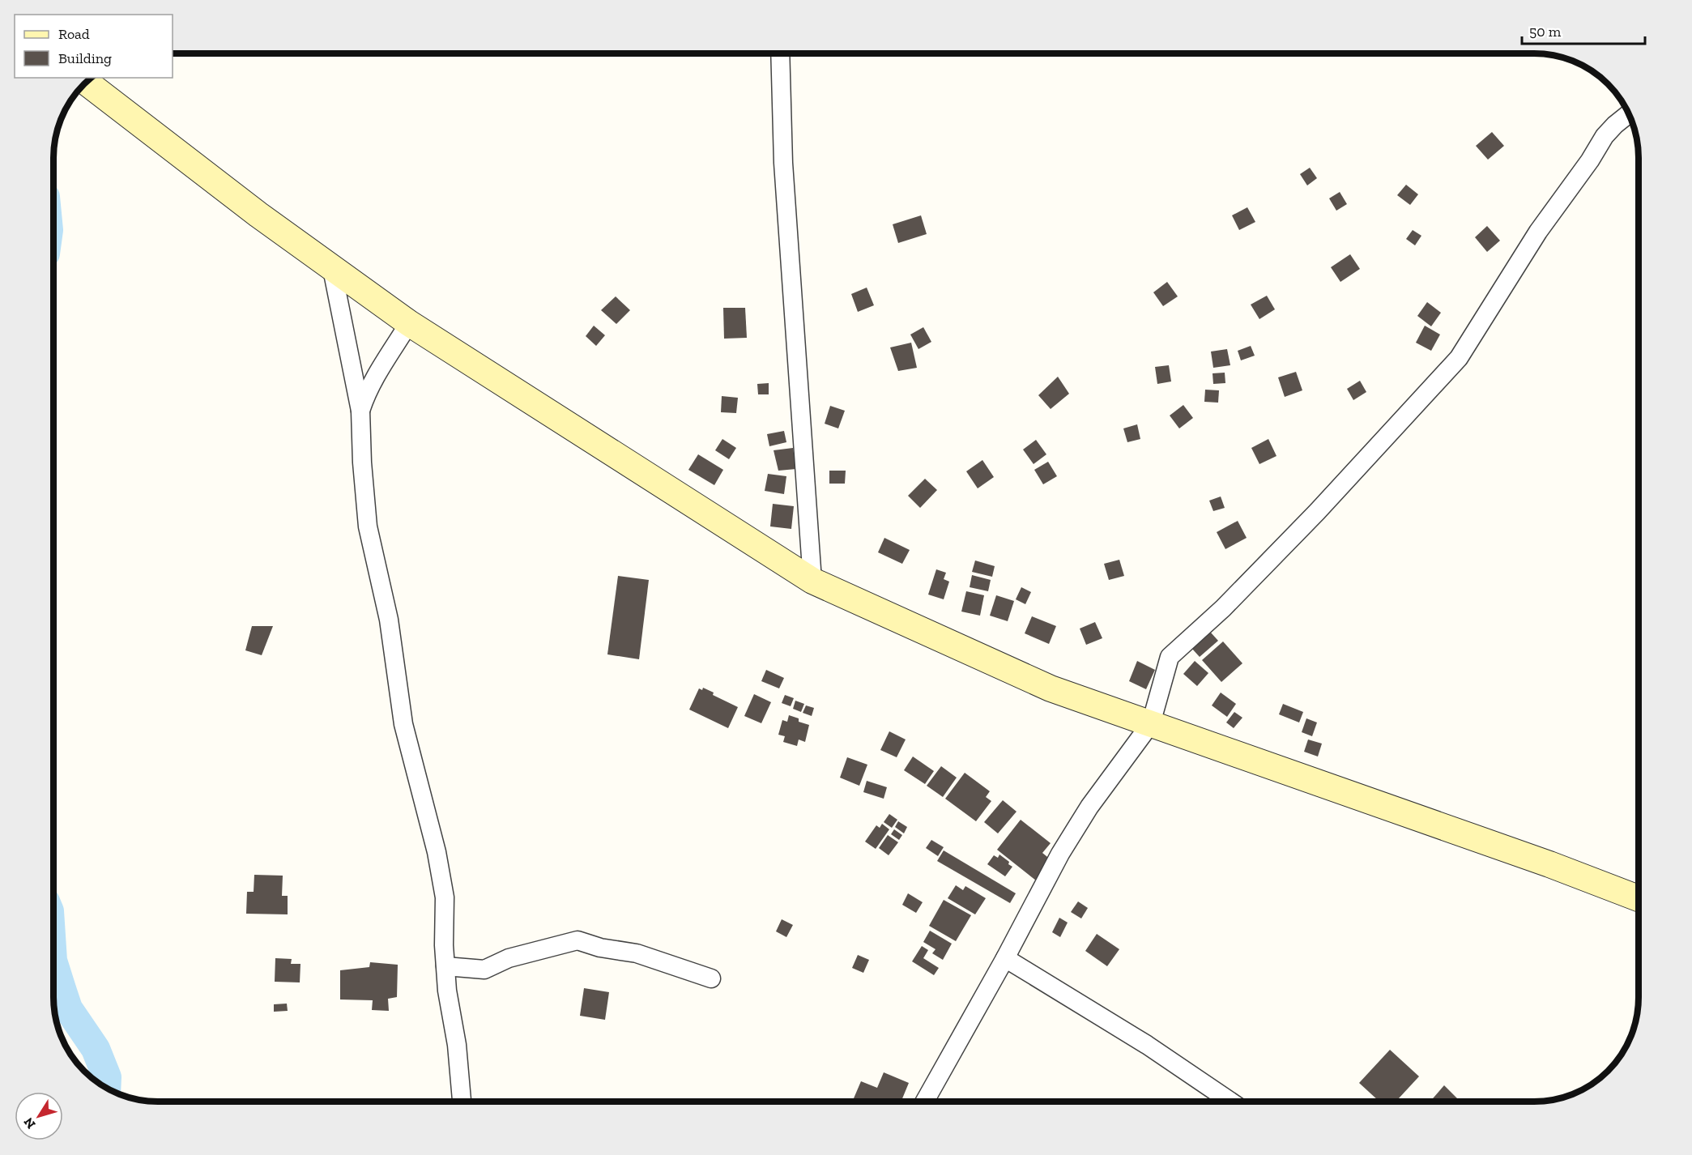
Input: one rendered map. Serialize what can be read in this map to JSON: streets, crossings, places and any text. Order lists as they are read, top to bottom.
{
  "legend": ["Road", "Building"],
  "scale_bar": "50 m",
  "north": "bottom left"
}
